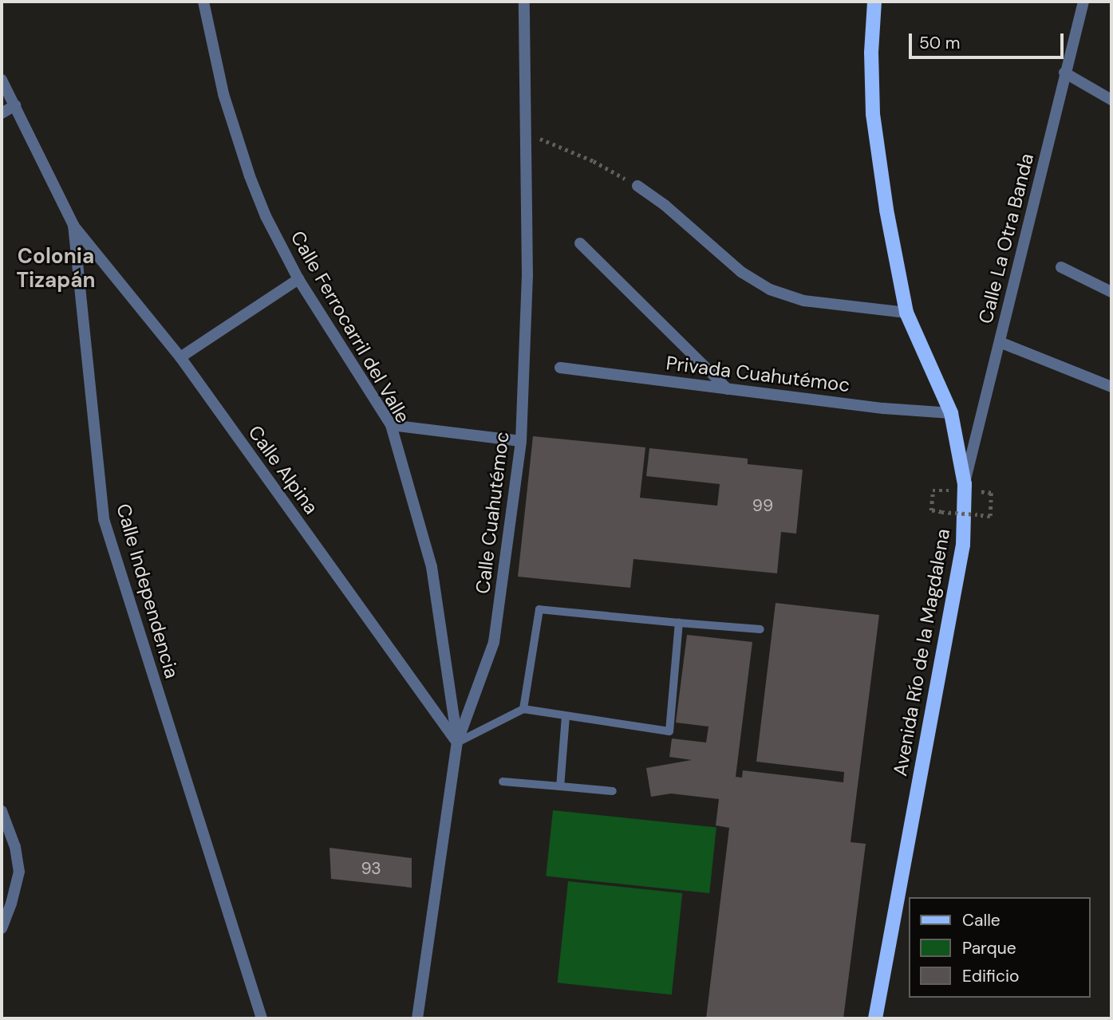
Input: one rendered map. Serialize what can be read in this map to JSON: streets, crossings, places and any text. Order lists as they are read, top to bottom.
{
  "streets": {
    "main road": ["Avenida Río de la Magdalena"],
    "street": [
      "Calle La Otra Banda",
      "Calle Ferrocarril del Valle",
      "Privada Cuahutémoc",
      "Calle Alpina",
      "Calle Cuahutémoc",
      "Calle Independencia"
    ]
  },
  "crossings": [
    ["Calle La Otra Banda", "Avenida Río de la Magdalena"],
    ["Calle Ferrocarril del Valle", "Calle Alpina"],
    ["Calle Ferrocarril del Valle", "Calle Cuahutémoc"],
    ["Privada Cuahutémoc", "Avenida Río de la Magdalena"],
    ["Calle Alpina", "Calle Cuahutémoc"],
    ["Calle Alpina", "Calle Independencia"]
  ],
  "districts": ["Colonia Tizapán"],
  "house_numbers": ["99", "93"],
  "legend": ["Calle", "Parque", "Edificio"],
  "scale_bar": "50 m"
}
